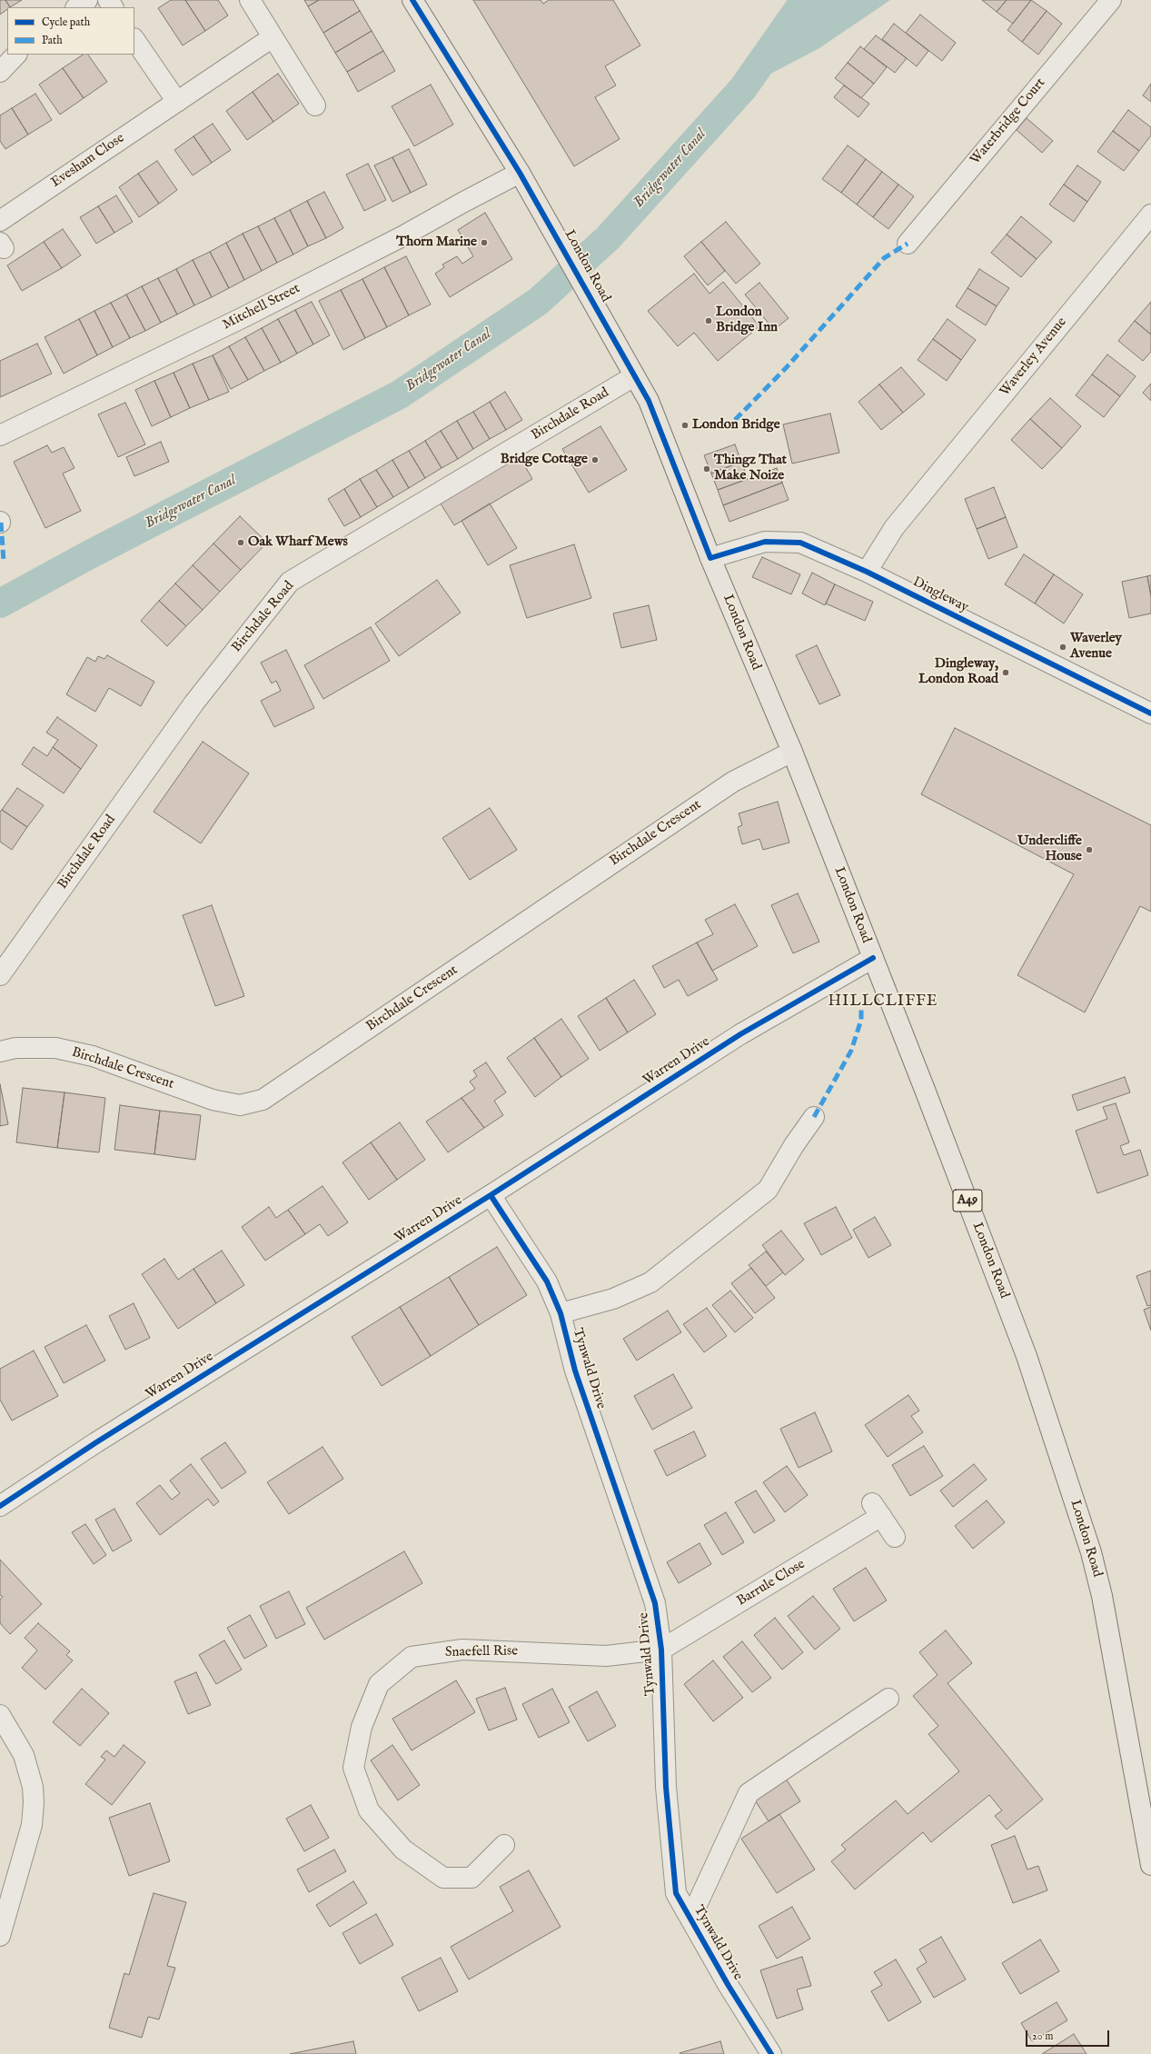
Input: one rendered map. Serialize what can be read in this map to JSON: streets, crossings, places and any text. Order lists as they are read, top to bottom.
{
  "streets": {
    "highway": ["London Road", "A49"],
    "street": [
      "Waterbridge Court",
      "Evesham Close",
      "Mitchell Street",
      "Waverley Avenue",
      "Birchdale Road",
      "Dingleway",
      "Birchdale Crescent",
      "Warren Drive",
      "Tynwald Drive",
      "Barrule Close",
      "Snaefell Rise"
    ]
  },
  "crossings": [
    ["London Road", "Mitchell Street"],
    ["London Road", "Birchdale Road"],
    ["London Road", "Dingleway"],
    ["London Road", "Birchdale Crescent"],
    ["London Road", "Warren Drive"],
    ["Waverley Avenue", "Dingleway"],
    ["Warren Drive", "Tynwald Drive"],
    ["Tynwald Drive", "Barrule Close"],
    ["Tynwald Drive", "Snaefell Rise"],
    ["Barrule Close", "Snaefell Rise"]
  ],
  "districts": ["HILLCLIFFE"],
  "water": ["Bridgewater Canal"],
  "places": [
    "Thorn Marine",
    "London Bridge Inn",
    "London Bridge",
    "Bridge Cottage",
    "Thingz That Make Noize",
    "Oak Wharf Mews",
    "Waverley Avenue",
    "Dingleway, London Road",
    "Undercliffe House"
  ],
  "legend": ["Cycle path", "Path"],
  "scale_bar": "20 m"
}
